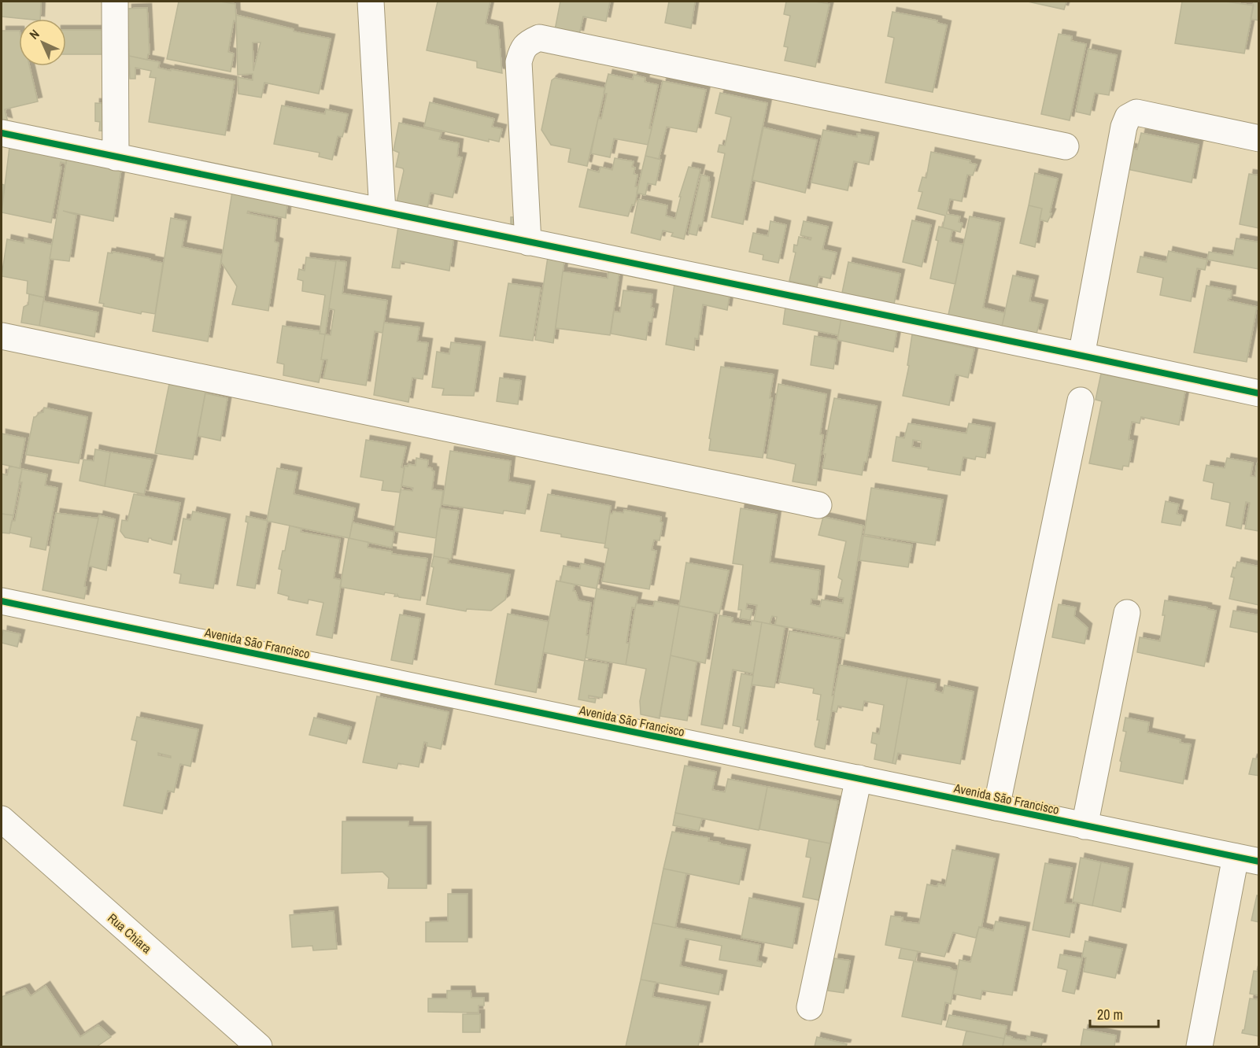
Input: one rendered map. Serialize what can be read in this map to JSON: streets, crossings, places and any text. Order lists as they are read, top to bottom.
{
  "streets": {
    "street": ["Avenida São Francisco", "Rua Chiara"]
  },
  "scale_bar": "20 m",
  "north": "top left"
}
